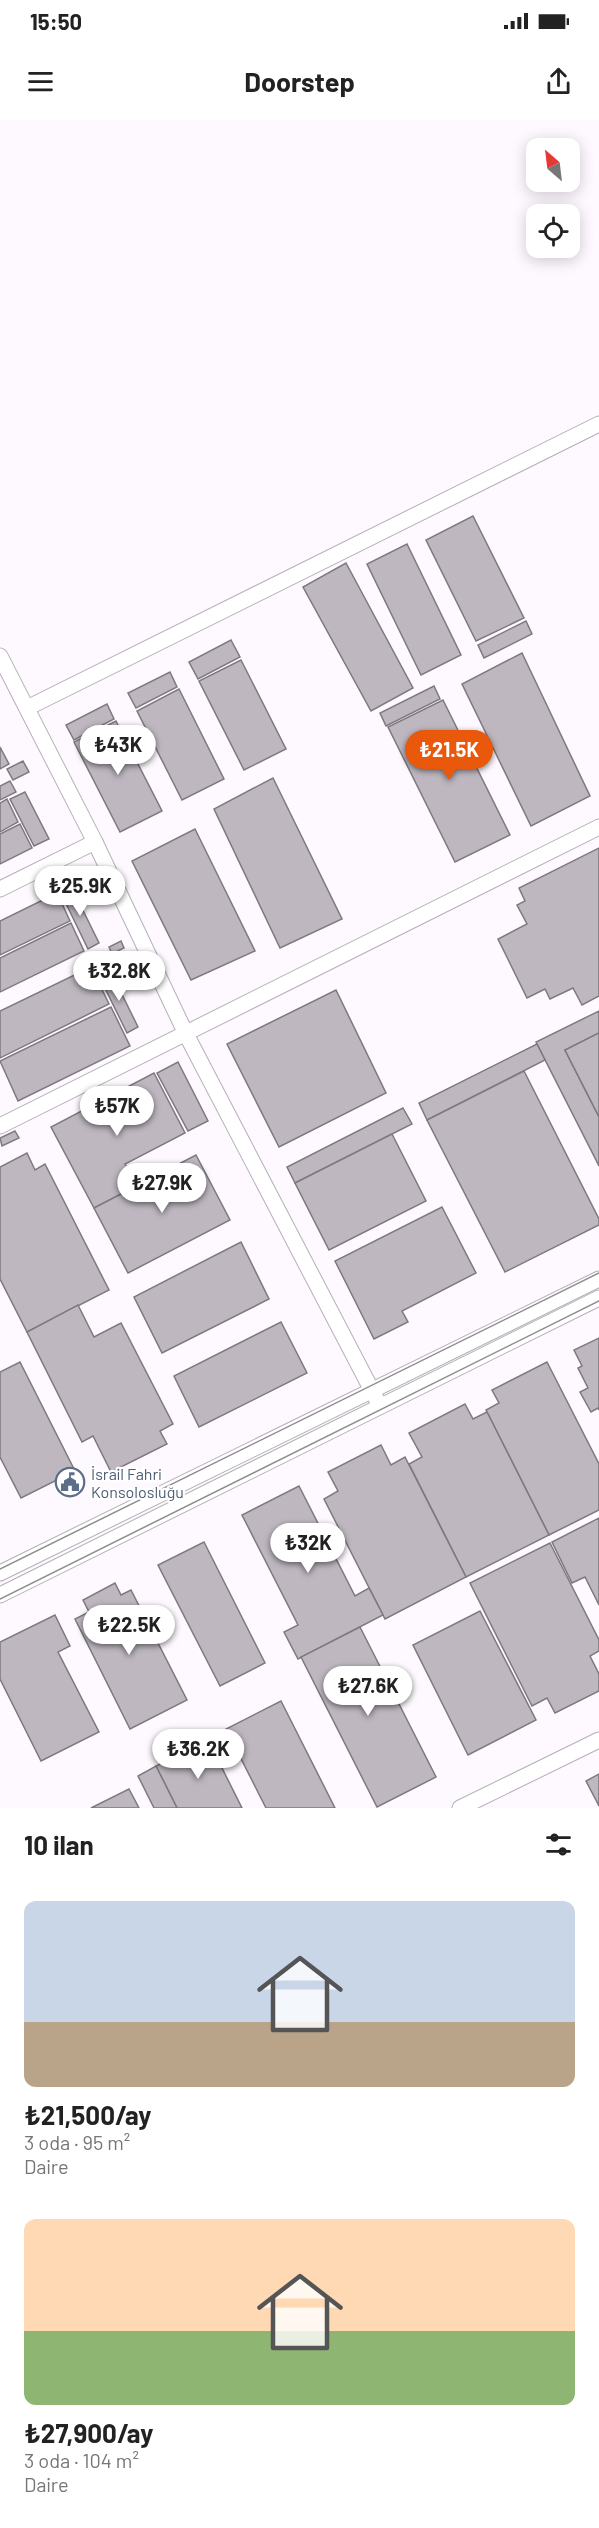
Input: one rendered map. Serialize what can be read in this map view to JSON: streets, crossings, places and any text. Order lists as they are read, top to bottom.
{
  "places": {
    "public building": ["İsrail Fahri Konsolosluğu"]
  },
  "north": "top left",
  "page": {
    "status": "15:50",
    "header": "Doorstep",
    "price": [
      "₺43K",
      "₺21.5K",
      "₺25.9K",
      "₺32.8K",
      "₺57K",
      "₺27.9K",
      "₺32K",
      "₺22.5K",
      "₺27.6K",
      "₺36.2K"
    ],
    "heading": "10 ilan",
    "list": [
      {
        "name": "₺21,500/ay",
        "note": "3 oda · 95 m² · Daire"
      },
      {
        "name": "₺27,900/ay",
        "note": "3 oda · 104 m² · Daire"
      }
    ]
  }
}
